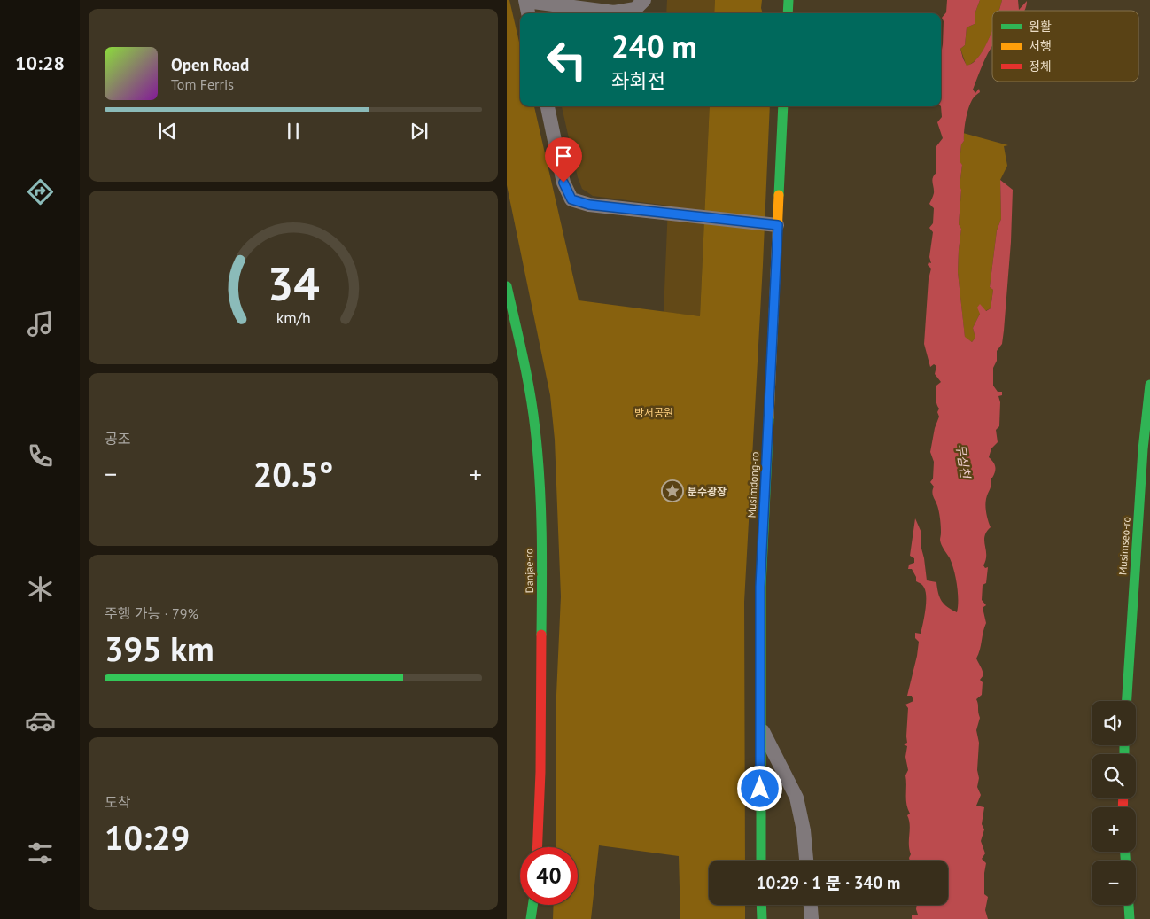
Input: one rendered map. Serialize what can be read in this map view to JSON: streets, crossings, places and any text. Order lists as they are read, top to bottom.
{
  "streets": {
    "street": ["Musimdong-ro", "Musimseo-ro", "Danjae-ro"]
  },
  "water": ["무심천"],
  "parks": ["방서공원"],
  "places": {
    "place": ["분수광장"]
  },
  "legend": ["원활", "서행", "정체"],
  "page": {
    "tabs": "10:28",
    "turn": ["240 m", "좌회전"],
    "song": ["Open Road", "Tom Ferris"],
    "tile": [
      "공조",
      ["주행 가능 · 79%", "395 km"],
      ["도착", "10:29"]
    ],
    "heat": ["−", "20.5°", "+"],
    "map_buttons": ["+", "−"],
    "limit": "40",
    "trip": "10:29 · 1 분 · 340 m",
    "gauge": ["34", "km/h"]
  }
}
